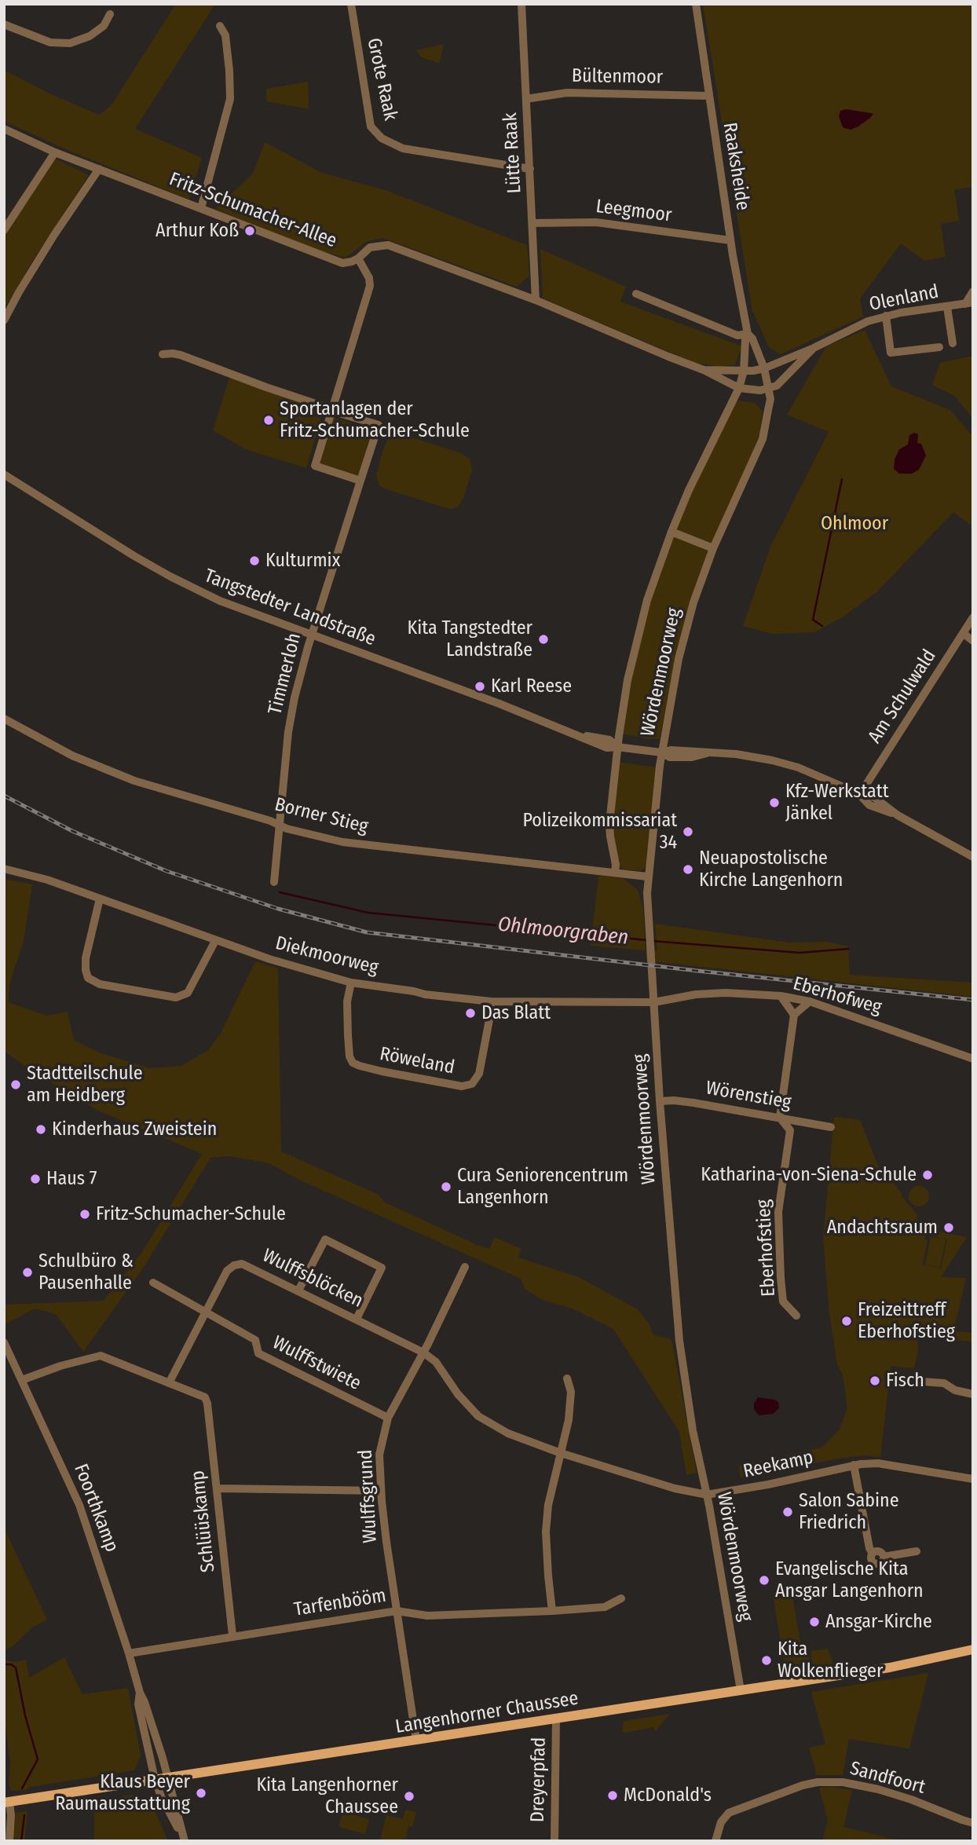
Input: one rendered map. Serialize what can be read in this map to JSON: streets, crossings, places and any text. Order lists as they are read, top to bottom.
{
  "streets": {
    "main road": ["Langenhorner Chaussee"],
    "street": [
      "Bültenmoor",
      "Grote Raak",
      "Lütte Raak",
      "Raaksheide",
      "Fritz-Schumacher-Allee",
      "Leegmoor",
      "Olenland",
      "Tangstedter Landstraße",
      "Wördenmoorweg",
      "Timmerloh",
      "Am Schulwald",
      "Borner Stieg",
      "Diekmoorweg",
      "Eberhofweg",
      "Röweland",
      "Wörenstieg",
      "Eberhofstieg",
      "Wulffsblöcken",
      "Wulffstwiete",
      "Reekamp",
      "Wulffsgrund",
      "Foorthkamp",
      "Schlüüskamp",
      "Tarfenbööm",
      "Sandfoort",
      "Dreyerpfad"
    ]
  },
  "crossings": [
    ["Bültenmoor", "Lütte Raak"],
    ["Bültenmoor", "Raaksheide"],
    ["Grote Raak", "Lütte Raak"],
    ["Lütte Raak", "Fritz-Schumacher-Allee"],
    ["Lütte Raak", "Leegmoor"],
    ["Raaksheide", "Fritz-Schumacher-Allee"],
    ["Raaksheide", "Leegmoor"],
    ["Raaksheide", "Olenland"],
    ["Raaksheide", "Wördenmoorweg"],
    ["Fritz-Schumacher-Allee", "Olenland"],
    ["Fritz-Schumacher-Allee", "Wördenmoorweg"],
    ["Olenland", "Wördenmoorweg"],
    ["Tangstedter Landstraße", "Wördenmoorweg"],
    ["Tangstedter Landstraße", "Timmerloh"],
    ["Tangstedter Landstraße", "Am Schulwald"],
    ["Wördenmoorweg", "Borner Stieg"],
    ["Wördenmoorweg", "Diekmoorweg"],
    ["Wördenmoorweg", "Eberhofweg"],
    ["Wördenmoorweg", "Wörenstieg"],
    ["Wördenmoorweg", "Reekamp"],
    ["Wördenmoorweg", "Langenhorner Chaussee"],
    ["Timmerloh", "Borner Stieg"],
    ["Diekmoorweg", "Eberhofweg"],
    ["Diekmoorweg", "Röweland"],
    ["Wörenstieg", "Eberhofstieg"],
    ["Wulffsblöcken", "Wulffstwiete"],
    ["Wulffsblöcken", "Reekamp"],
    ["Wulffsblöcken", "Wulffsgrund"],
    ["Wulffsblöcken", "Schlüüskamp"],
    ["Wulffstwiete", "Wulffsgrund"],
    ["Reekamp", "Wulffsgrund"],
    ["Wulffsgrund", "Tarfenbööm"],
    ["Wulffsgrund", "Langenhorner Chaussee"],
    ["Foorthkamp", "Tarfenbööm"],
    ["Foorthkamp", "Langenhorner Chaussee"],
    ["Schlüüskamp", "Tarfenbööm"],
    ["Langenhorner Chaussee", "Dreyerpfad"]
  ],
  "water": ["Ohlmoorgraben"],
  "parks": ["Ohlmoor"],
  "places": [
    "Arthur Koß",
    "Sportanlagen der Fritz-Schumacher-Schule",
    "Kulturmix",
    "Kita Tangstedter Landstraße",
    "Karl Reese",
    "Kfz-Werkstatt Jänkel",
    "Polizeikommissariat 34",
    "Neuapostolische Kirche Langenhorn",
    "Das Blatt",
    "Stadtteilschule am Heidberg",
    "Kinderhaus Zweistein",
    "Katharina-von-Siena-Schule",
    "Haus 7",
    "Cura Seniorencentrum Langenhorn",
    "Fritz-Schumacher-Schule",
    "Andachtsraum",
    "Schulbüro & Pausenhalle",
    "Freizeittreff Eberhofstieg",
    "Fisch",
    "Salon Sabine Friedrich",
    "Evangelische Kita Ansgar Langenhorn",
    "Ansgar-Kirche",
    "Kita Wolkenflieger",
    "Klaus Beyer Raumausstattung",
    "McDonald's",
    "Kita Langenhorner Chaussee"
  ]
}
